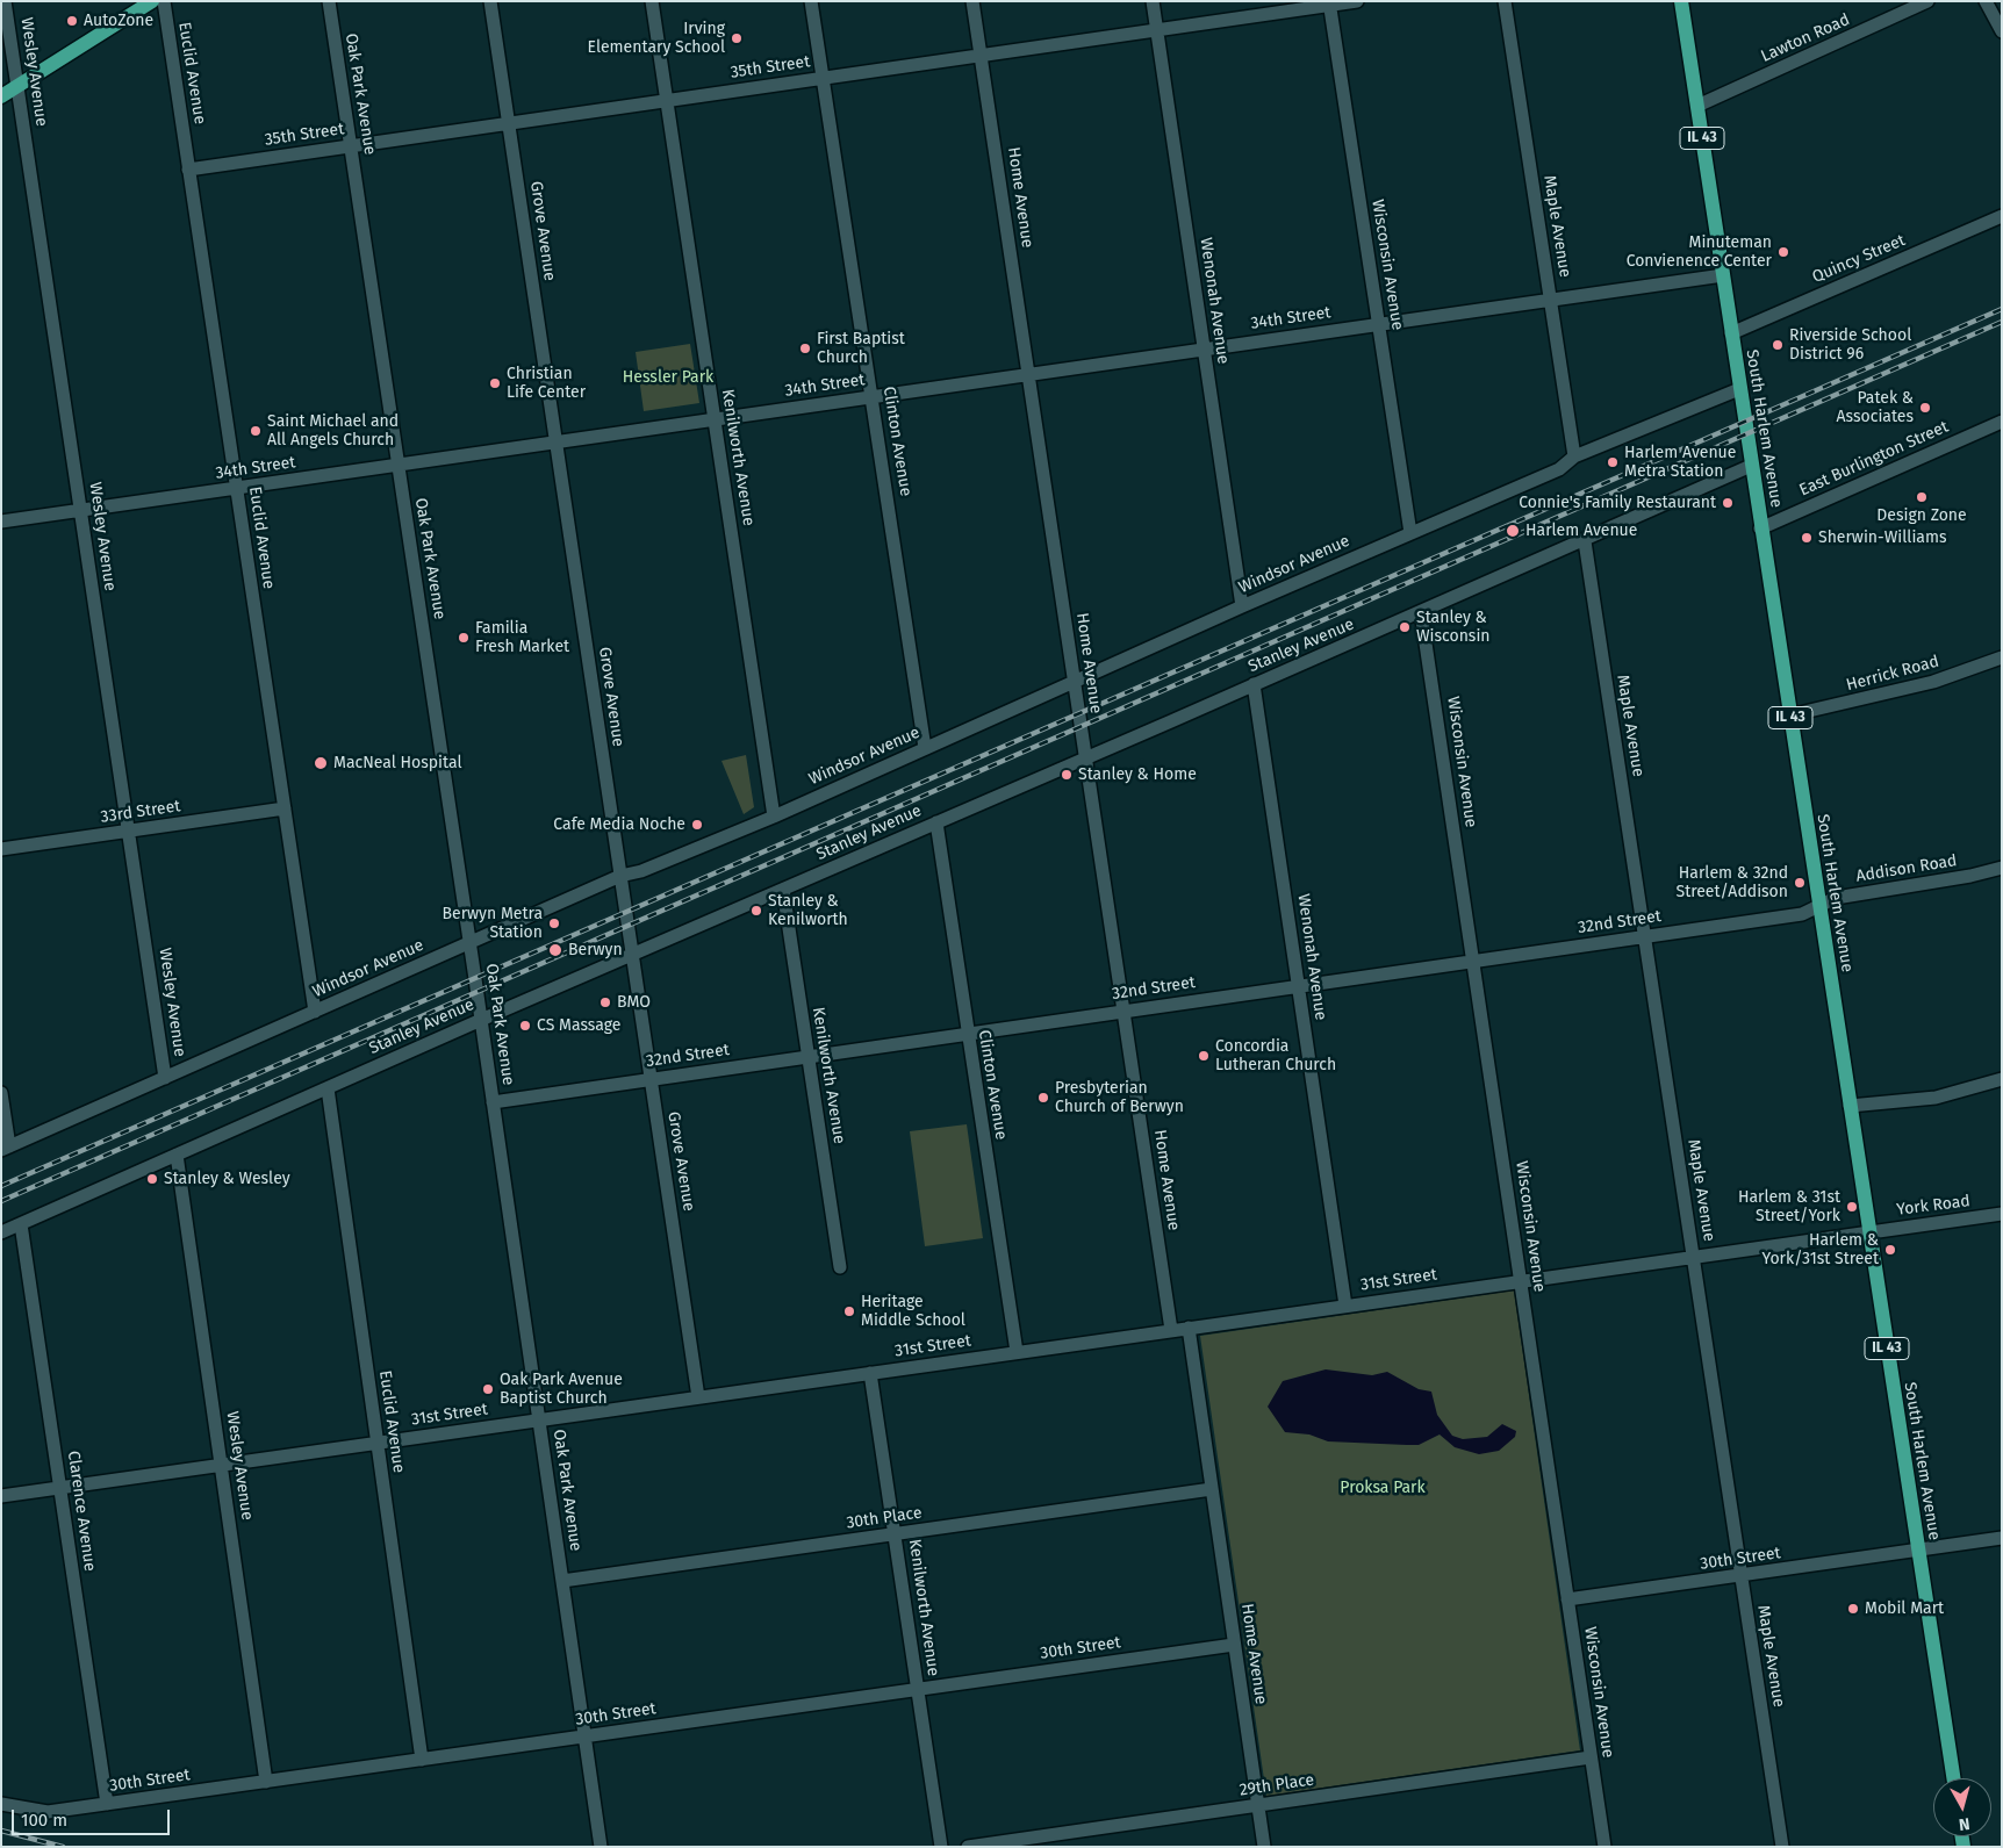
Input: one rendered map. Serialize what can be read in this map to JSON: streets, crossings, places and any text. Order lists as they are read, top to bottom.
{
  "streets": {
    "main road": ["IL 43", "South Harlem Avenue"],
    "street": [
      "Lawton Road",
      "35th Street",
      "Wesley Avenue",
      "Euclid Avenue",
      "Oak Park Avenue",
      "Home Avenue",
      "Maple Avenue",
      "Grove Avenue",
      "Quincy Street",
      "Wisconsin Avenue",
      "Wenonah Avenue",
      "34th Street",
      "Clinton Avenue",
      "Kenilworth Avenue",
      "East Burlington Street",
      "Windsor Avenue",
      "Stanley Avenue",
      "Herrick Road",
      "33rd Street",
      "Addison Road",
      "32nd Street",
      "York Road",
      "31st Street",
      "Clarence Avenue",
      "30th Place",
      "30th Street",
      "29th Place"
    ]
  },
  "crossings": [
    ["Lawton Road", "South Harlem Avenue"],
    ["35th Street", "Euclid Avenue"],
    ["35th Street", "Oak Park Avenue"],
    ["35th Street", "Home Avenue"],
    ["35th Street", "Grove Avenue"],
    ["35th Street", "Wisconsin Avenue"],
    ["35th Street", "Wenonah Avenue"],
    ["35th Street", "Clinton Avenue"],
    ["35th Street", "Kenilworth Avenue"],
    ["Wesley Avenue", "34th Street"],
    ["Wesley Avenue", "Windsor Avenue"],
    ["Wesley Avenue", "Stanley Avenue"],
    ["Wesley Avenue", "33rd Street"],
    ["Wesley Avenue", "31st Street"],
    ["Wesley Avenue", "30th Street"],
    ["Euclid Avenue", "34th Street"],
    ["Euclid Avenue", "Windsor Avenue"],
    ["Euclid Avenue", "Stanley Avenue"],
    ["Euclid Avenue", "33rd Street"],
    ["Euclid Avenue", "31st Street"],
    ["Euclid Avenue", "30th Street"],
    ["Oak Park Avenue", "34th Street"],
    ["Oak Park Avenue", "Windsor Avenue"],
    ["Oak Park Avenue", "Stanley Avenue"],
    ["Oak Park Avenue", "32nd Street"],
    ["Oak Park Avenue", "31st Street"],
    ["Oak Park Avenue", "30th Place"],
    ["Oak Park Avenue", "30th Street"],
    ["Home Avenue", "34th Street"],
    ["Home Avenue", "Windsor Avenue"],
    ["Home Avenue", "Stanley Avenue"],
    ["Home Avenue", "32nd Street"],
    ["Home Avenue", "31st Street"],
    ["Home Avenue", "30th Place"],
    ["Home Avenue", "30th Street"],
    ["Home Avenue", "29th Place"],
    ["Maple Avenue", "34th Street"],
    ["Maple Avenue", "Windsor Avenue"],
    ["Maple Avenue", "Stanley Avenue"],
    ["Maple Avenue", "32nd Street"],
    ["Maple Avenue", "31st Street"],
    ["Maple Avenue", "30th Street"],
    ["Grove Avenue", "34th Street"],
    ["Grove Avenue", "Windsor Avenue"],
    ["Grove Avenue", "Stanley Avenue"],
    ["Grove Avenue", "32nd Street"],
    ["Grove Avenue", "31st Street"],
    ["Quincy Street", "South Harlem Avenue"],
    ["Wisconsin Avenue", "34th Street"],
    ["Wisconsin Avenue", "Windsor Avenue"],
    ["Wisconsin Avenue", "Stanley Avenue"],
    ["Wisconsin Avenue", "32nd Street"],
    ["Wisconsin Avenue", "31st Street"],
    ["Wisconsin Avenue", "30th Street"],
    ["Wisconsin Avenue", "29th Place"],
    ["Wenonah Avenue", "34th Street"],
    ["Wenonah Avenue", "Windsor Avenue"],
    ["Wenonah Avenue", "Stanley Avenue"],
    ["Wenonah Avenue", "32nd Street"],
    ["Wenonah Avenue", "31st Street"],
    ["34th Street", "South Harlem Avenue"],
    ["34th Street", "Clinton Avenue"],
    ["34th Street", "Kenilworth Avenue"],
    ["South Harlem Avenue", "East Burlington Street"],
    ["South Harlem Avenue", "Windsor Avenue"],
    ["South Harlem Avenue", "Stanley Avenue"],
    ["South Harlem Avenue", "Herrick Road"],
    ["South Harlem Avenue", "Addison Road"],
    ["South Harlem Avenue", "32nd Street"],
    ["South Harlem Avenue", "York Road"],
    ["South Harlem Avenue", "31st Street"],
    ["South Harlem Avenue", "30th Street"],
    ["Clinton Avenue", "Windsor Avenue"],
    ["Clinton Avenue", "Stanley Avenue"],
    ["Clinton Avenue", "32nd Street"],
    ["Clinton Avenue", "31st Street"],
    ["Kenilworth Avenue", "Windsor Avenue"],
    ["Kenilworth Avenue", "Stanley Avenue"],
    ["Kenilworth Avenue", "32nd Street"],
    ["Kenilworth Avenue", "31st Street"],
    ["Kenilworth Avenue", "30th Place"],
    ["Kenilworth Avenue", "30th Street"],
    ["Stanley Avenue", "Clarence Avenue"],
    ["Addison Road", "32nd Street"],
    ["York Road", "31st Street"],
    ["31st Street", "Clarence Avenue"],
    ["Clarence Avenue", "30th Street"]
  ],
  "parks": ["Hessler Park", "Proksa Park"],
  "places": [
    "AutoZone",
    "Irving Elementary School",
    "Minuteman Convienence Center",
    "Riverside School District 96",
    "First Baptist Church",
    "Christian Life Center",
    "Patek & Associates",
    "Saint Michael and All Angels Church",
    "Harlem Avenue Metra Station",
    "Design Zone",
    "Connie's Family Restaurant",
    "Harlem Avenue",
    "Sherwin-Williams",
    "Stanley & Wisconsin",
    "Familia Fresh Market",
    "MacNeal Hospital",
    "Stanley & Home",
    "Cafe Media Noche",
    "Harlem & 32nd Street/Addison",
    "Stanley & Kenilworth",
    "Berwyn Metra Station",
    "Berwyn",
    "BMO",
    "CS Massage",
    "Concordia Lutheran Church",
    "Presbyterian Church of Berwyn",
    "Stanley & Wesley",
    "Harlem & 31st Street/York",
    "Harlem & York/31st Street",
    "Heritage Middle School",
    "Oak Park Avenue Baptist Church",
    "Mobil Mart"
  ],
  "scale_bar": "100 m",
  "north": "bottom"
}
